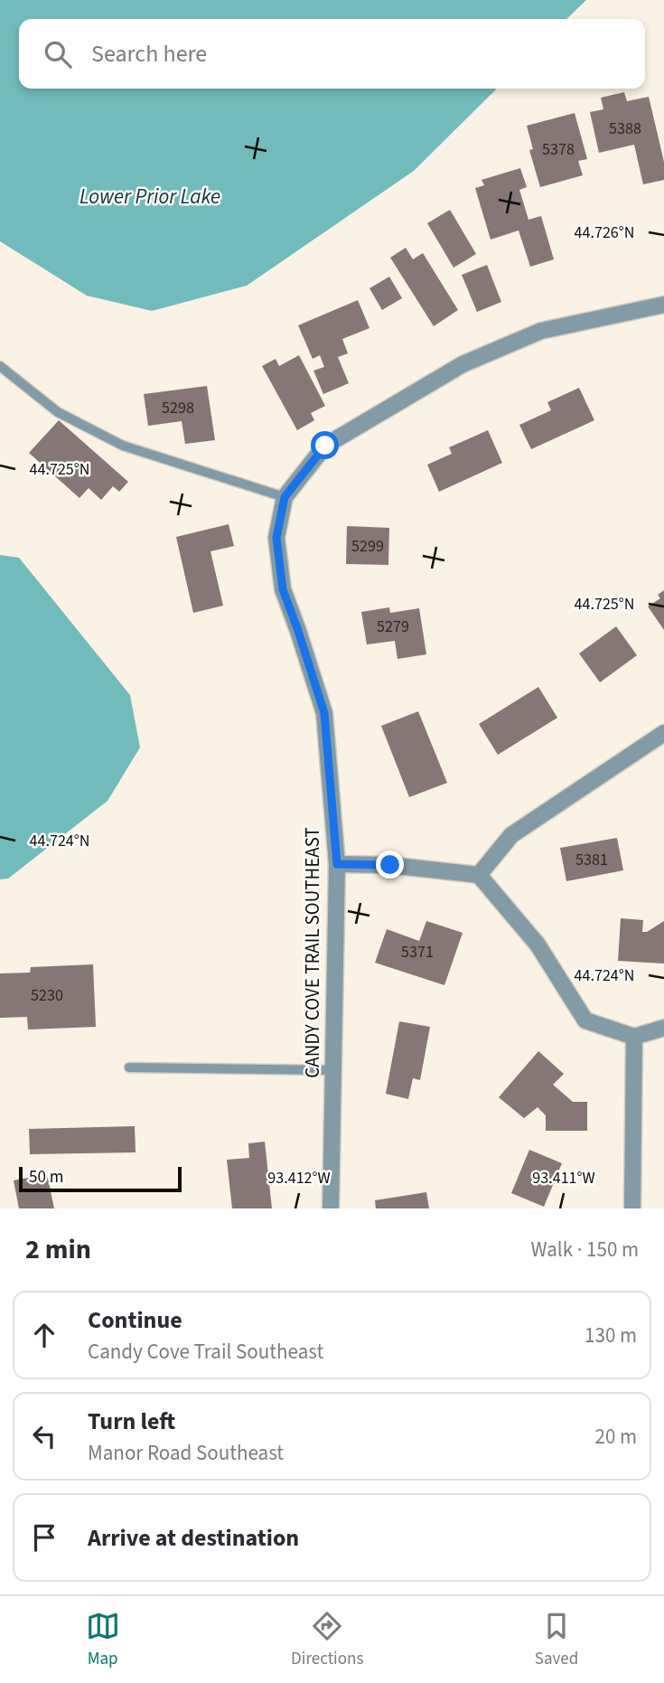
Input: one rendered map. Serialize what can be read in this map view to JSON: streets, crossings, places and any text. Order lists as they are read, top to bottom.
{
  "streets": {
    "street": ["CANDY COVE TRAIL SOUTHEAST"]
  },
  "water": ["Lower Prior Lake"],
  "house_numbers": [
    "5388",
    "5378",
    "5298",
    "5299",
    "5279",
    "5381",
    "5371",
    "5230"
  ],
  "scale_bar": "50 m",
  "page": {
    "search": "Search here",
    "scale": "50 m",
    "heading": ["2 min", "Walk · 150 m"],
    "list": [
      ["Continue", "Candy Cove Trail Southeast", "130 m"],
      ["Turn left", "Manor Road Southeast", "20 m"],
      "Arrive at destination"
    ],
    "nav": ["Map", "Directions", "Saved"]
  },
  "coordinates": [
    "44.726°N",
    "44.725°N",
    "44.724°N",
    "93.412°W",
    "93.411°W"
  ]
}
